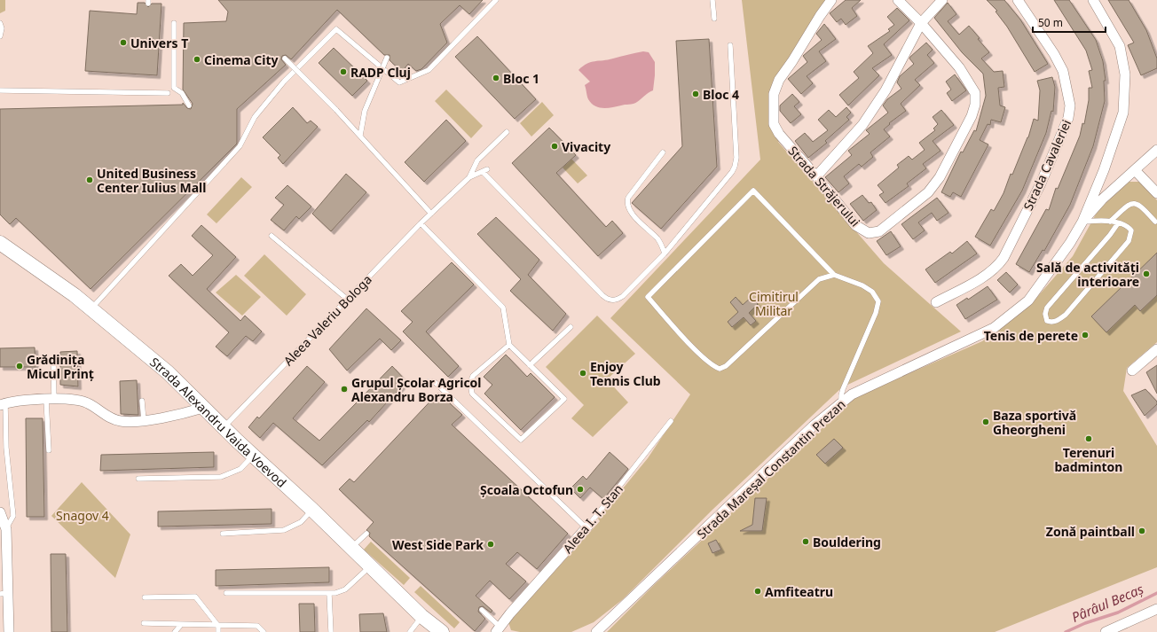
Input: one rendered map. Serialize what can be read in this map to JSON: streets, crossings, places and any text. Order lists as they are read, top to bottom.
{
  "streets": {
    "main road": ["Strada Alexandru Vaida Voevod"],
    "street": [
      "Strada Cavaleriei",
      "Strada Străjerului",
      "Strada Mareșal Constantin Prezan",
      "Aleea I. T. Stan"
    ],
    "lane": ["Aleea Valeriu Bologa"]
  },
  "crossings": [
    ["Aleea Valeriu Bologa", "Strada Alexandru Vaida Voevod"]
  ],
  "water": ["Pârâul Becaș"],
  "parks": ["Cimitirul Militar", "Snagov 4"],
  "places": [
    "Univers T",
    "Cinema City",
    "RADP Cluj",
    "Bloc 1",
    "Bloc 4",
    "Vivacity",
    "United Business Center Iulius Mall",
    "Sală de activități interioare",
    "Tenis de perete",
    "Grădinița Micul Prinț",
    "Enjoy Tennis Club",
    "Grupul Școlar Agricol Alexandru Borza",
    "Baza sportivă Gheorgheni",
    "Terenuri badminton",
    "Școala Octofun",
    "Zonă paintball",
    "Bouldering",
    "West Side Park",
    "Amfiteatru"
  ],
  "scale_bar": "50 m"
}
